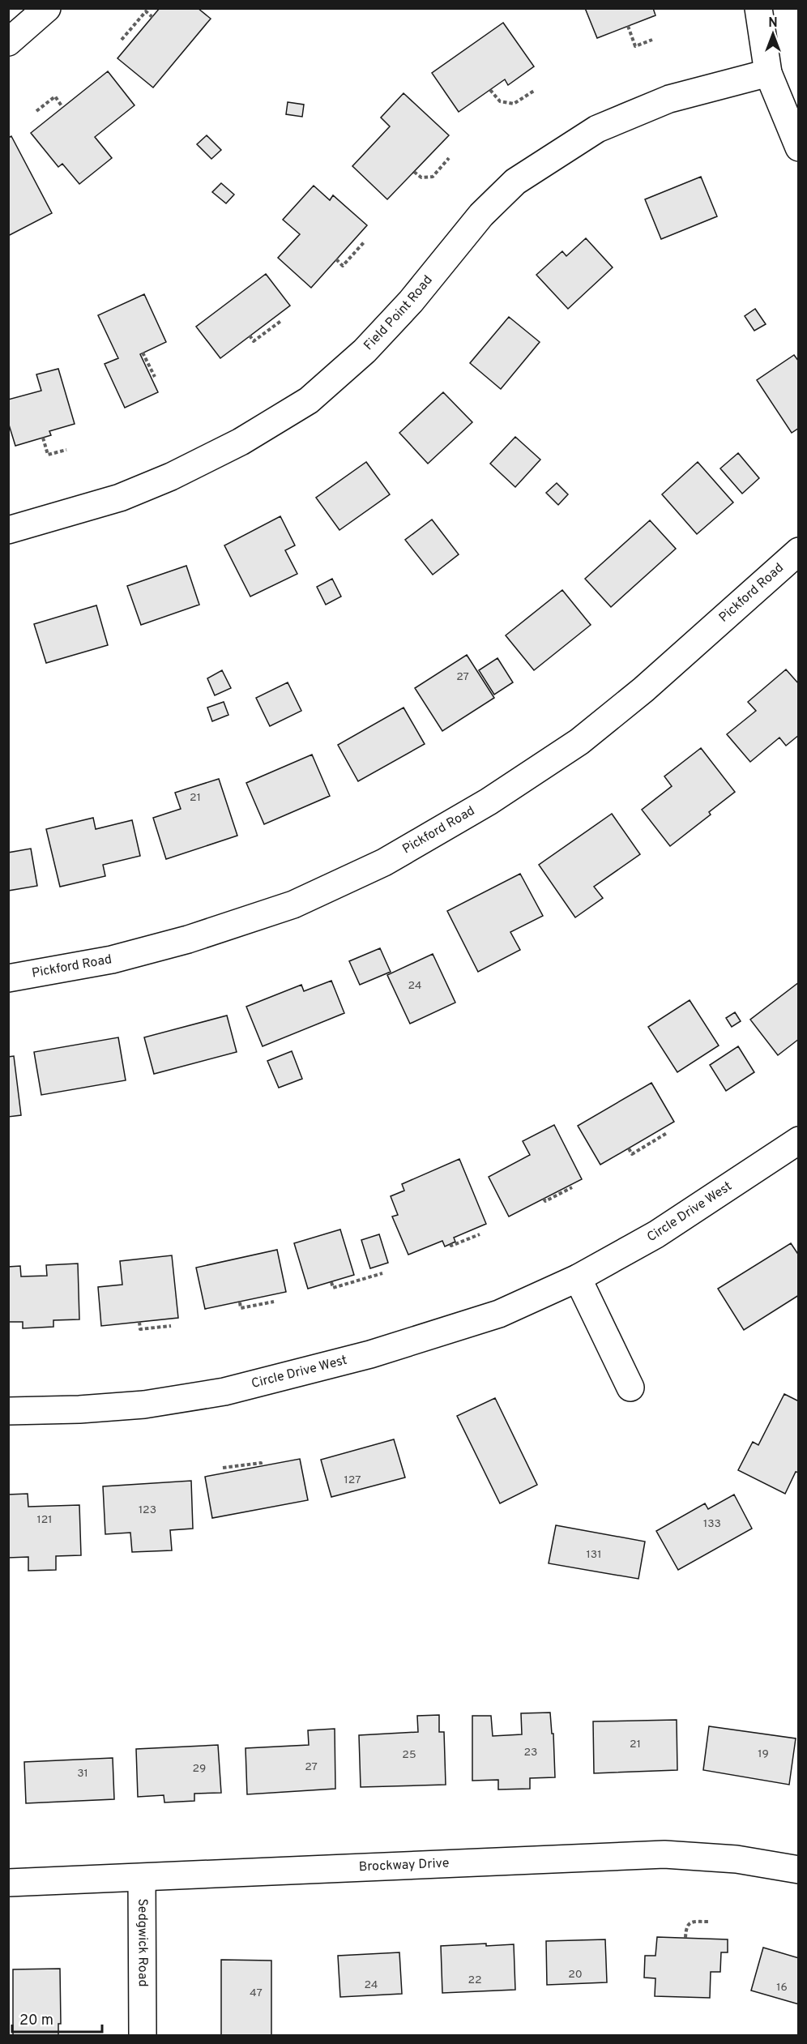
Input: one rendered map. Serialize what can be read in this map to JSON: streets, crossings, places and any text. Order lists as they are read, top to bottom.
{
  "streets": {
    "street": [
      "Field Point Road",
      "Pickford Road",
      "Circle Drive West",
      "Brockway Drive",
      "Sedgwick Road"
    ]
  },
  "crossings": [
    ["Brockway Drive", "Sedgwick Road"]
  ],
  "house_numbers": [
    "27",
    "21",
    "24",
    "127",
    "123",
    "121",
    "133",
    "131",
    "21",
    "23",
    "19",
    "25",
    "27",
    "29",
    "31",
    "20",
    "22",
    "24",
    "16",
    "47"
  ],
  "scale_bar": "20 m",
  "north": "top"
}
